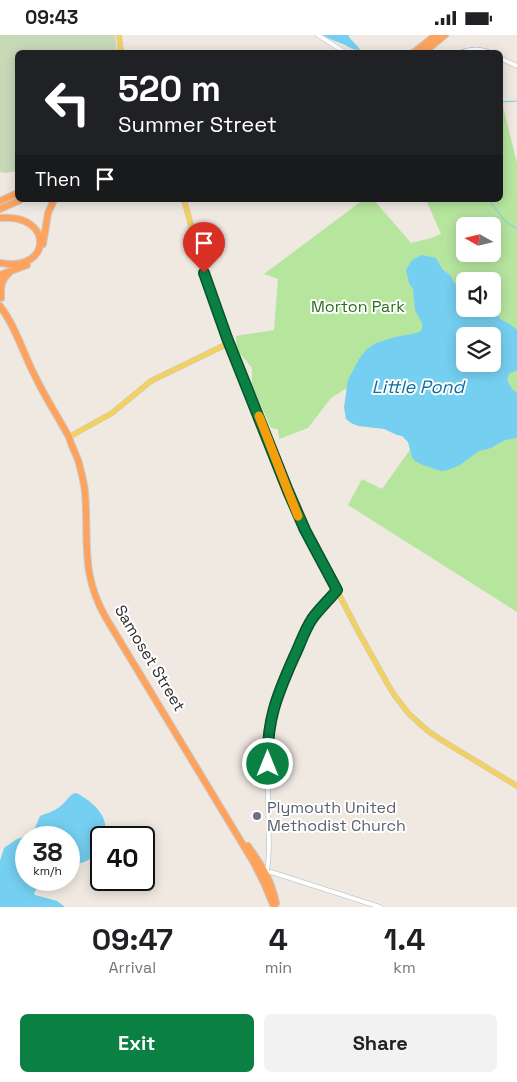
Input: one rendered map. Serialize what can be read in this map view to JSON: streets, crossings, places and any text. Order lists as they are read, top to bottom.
{
  "streets": {
    "highway": ["Samoset Street"]
  },
  "water": ["Little Pond"],
  "parks": ["Morton Park"],
  "places": ["Plymouth United Methodist Church"],
  "north": "left",
  "page": {
    "status": "09:43",
    "turn": ["520 m", "Summer Street"],
    "then": "Then",
    "speed": "38 km/h",
    "limit": "40",
    "eta": [
      "09:47",
      "Arrival",
      "4",
      "min",
      "1.4",
      "km"
    ],
    "buttons": ["Exit", "Share"]
  }
}
